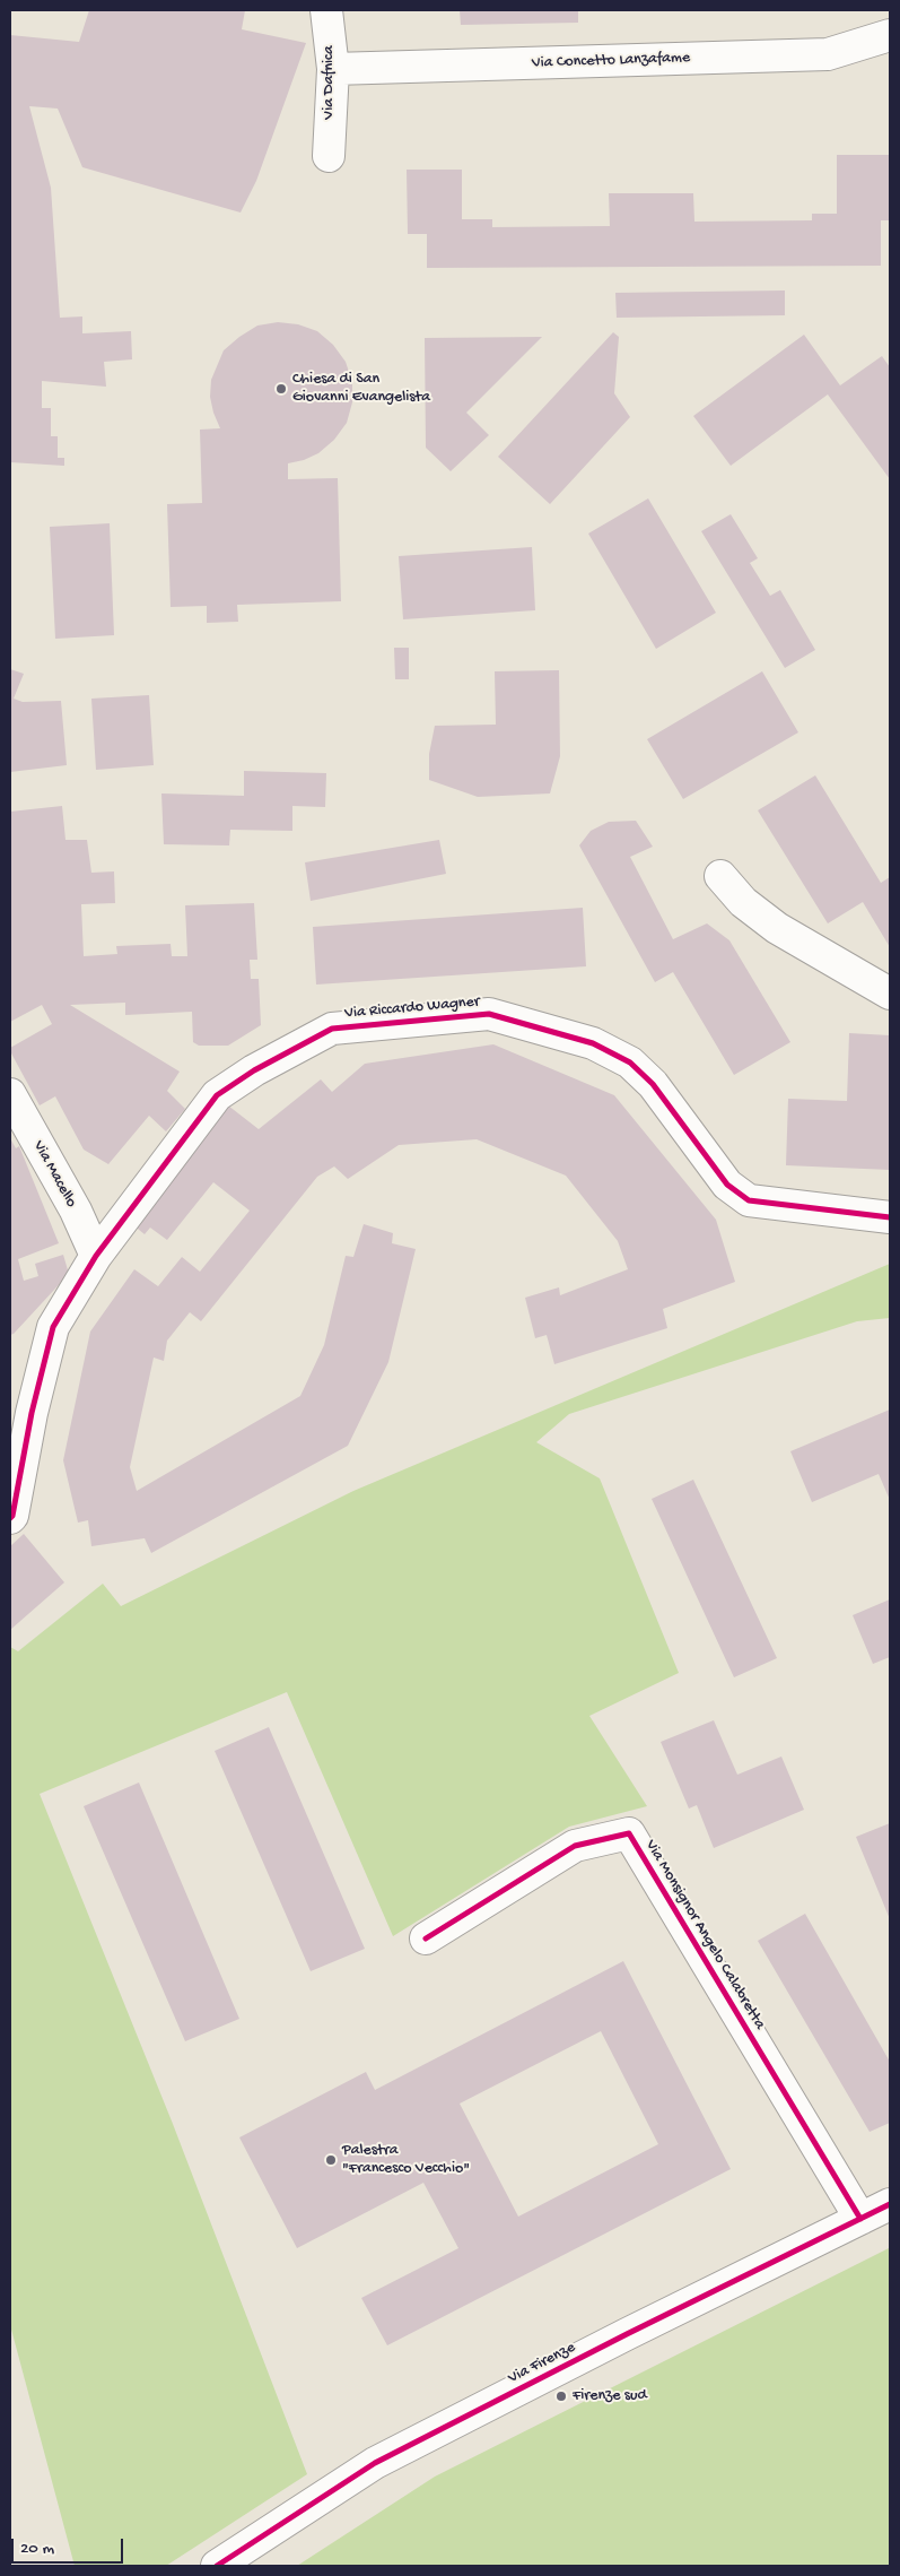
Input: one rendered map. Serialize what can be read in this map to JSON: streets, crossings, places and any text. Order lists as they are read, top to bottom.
{
  "streets": {
    "street": [
      "Via Concetto Lanzafame",
      "Via Dafnica",
      "Via Riccardo Wagner",
      "Via Macello",
      "Via Monsignor Angelo Calabretta",
      "Via Firenze"
    ]
  },
  "crossings": [
    ["Via Concetto Lanzafame", "Via Dafnica"],
    ["Via Riccardo Wagner", "Via Macello"],
    ["Via Monsignor Angelo Calabretta", "Via Firenze"]
  ],
  "places": ["Chiesa di San Giovanni Evangelista", "Palestra \"Francesco Vecchio\"", "Firenze sud"],
  "scale_bar": "20 m"
}
